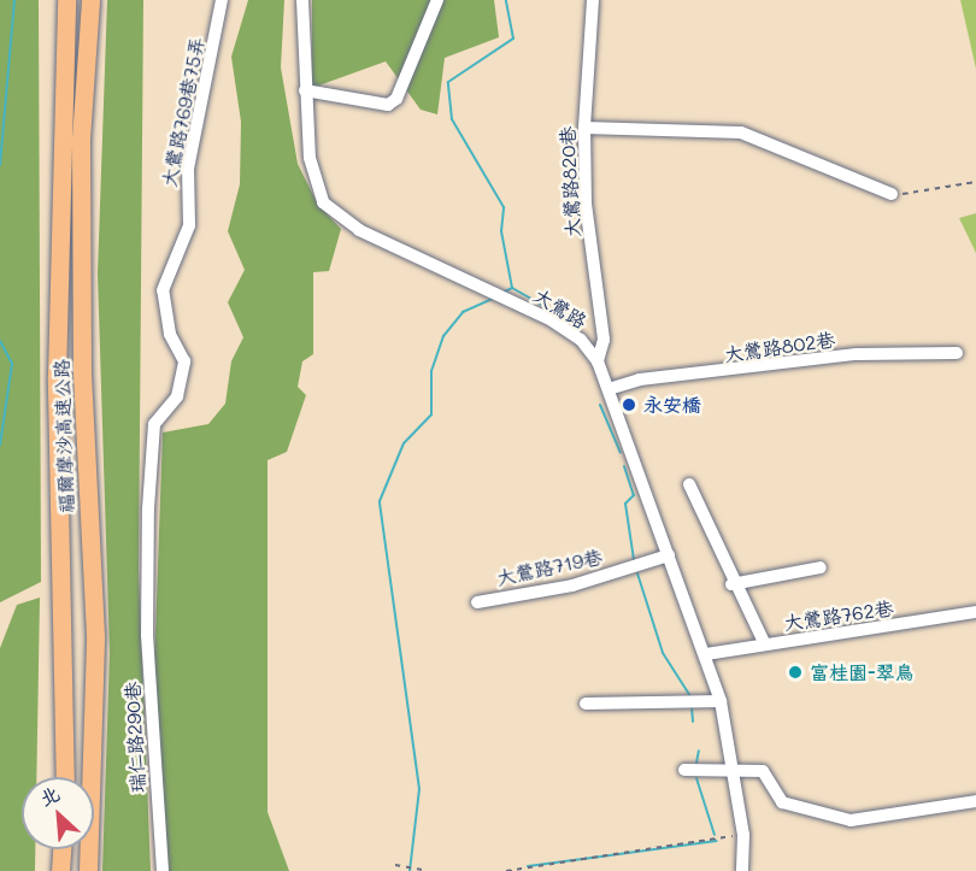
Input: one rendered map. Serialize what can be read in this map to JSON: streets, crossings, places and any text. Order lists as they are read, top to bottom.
{
  "streets": {
    "highway": ["福爾摩沙高速公路"],
    "street": [
      "大鶯路769巷75弄",
      "大鶯路820巷",
      "大鶯路",
      "大鶯路802巷",
      "大鶯路719巷",
      "大鶯路762巷",
      "瑞仁路290巷"
    ]
  },
  "crossings": [
    ["大鶯路769巷75弄", "瑞仁路290巷"],
    ["大鶯路820巷", "大鶯路"],
    ["大鶯路", "大鶯路802巷"],
    ["大鶯路", "大鶯路719巷"],
    ["大鶯路", "大鶯路762巷"]
  ],
  "places": ["永安橋", "富桂園-翠鳥"],
  "north": "top left"
}
